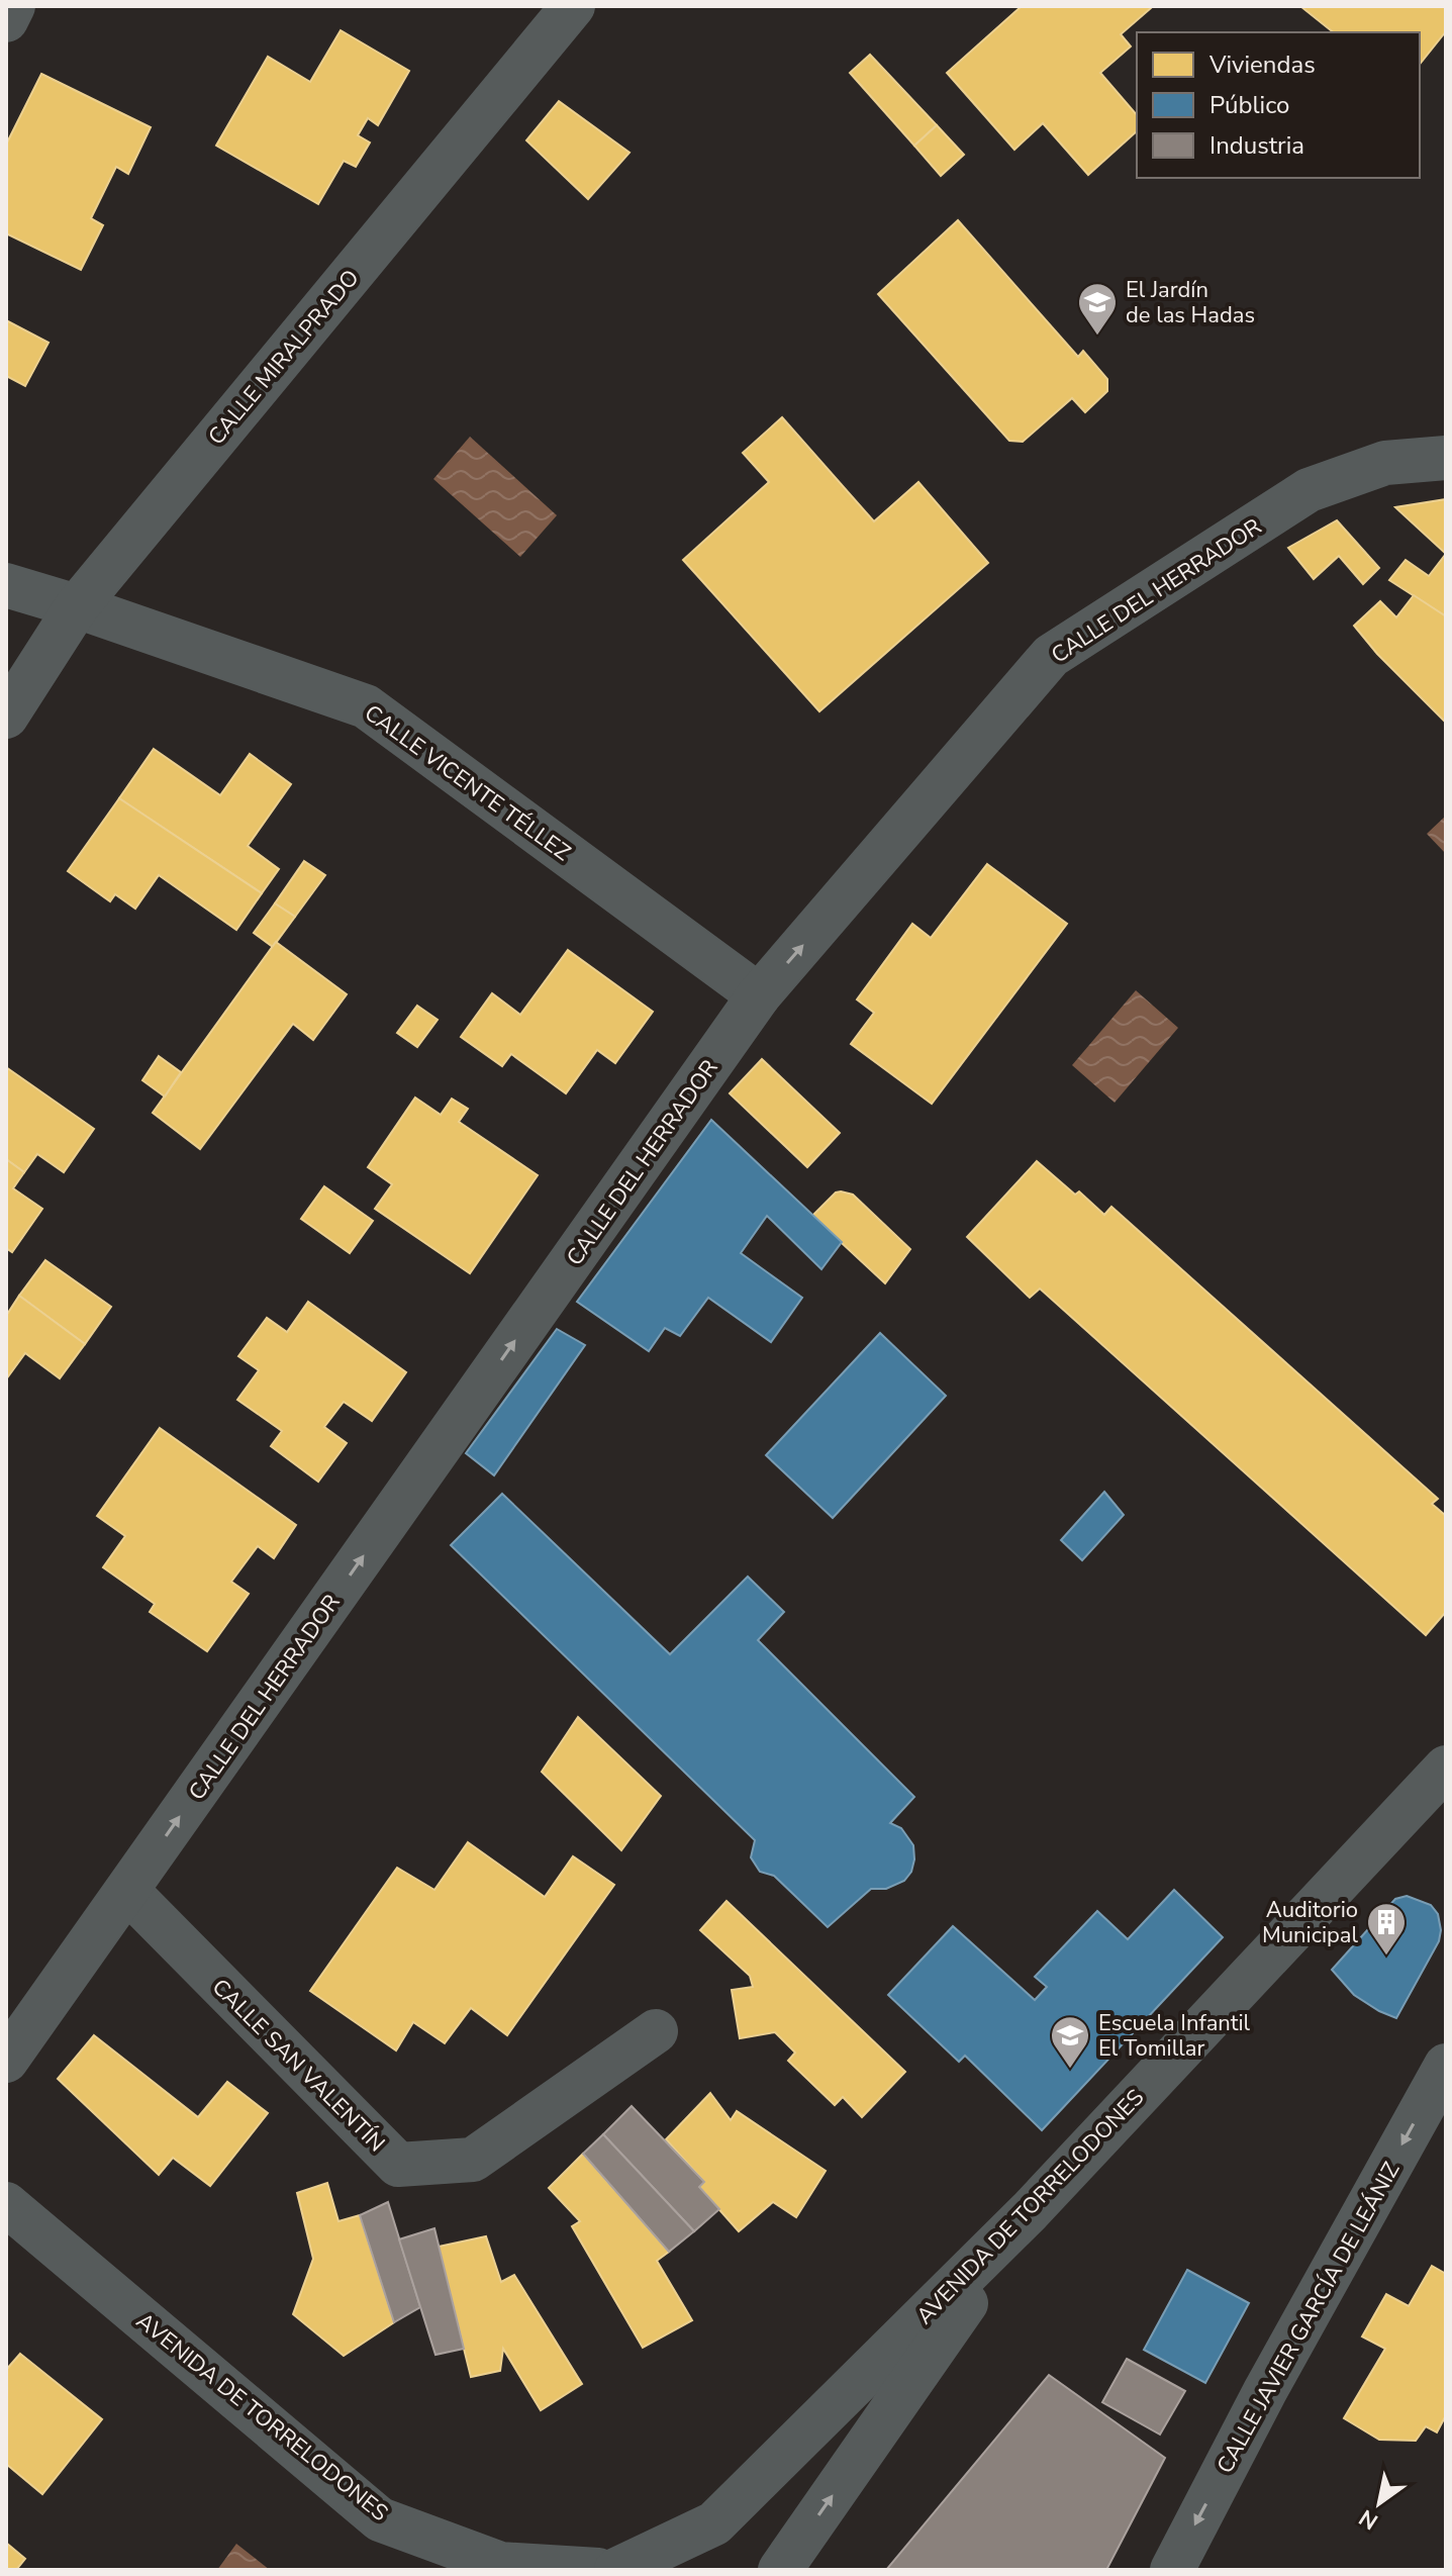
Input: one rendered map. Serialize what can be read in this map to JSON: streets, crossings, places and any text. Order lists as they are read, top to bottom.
{
  "streets": {
    "street": [
      "CALLE MIRALPRADO",
      "CALLE DEL HERRADOR",
      "CALLE VICENTE TÉLLEZ",
      "CALLE SAN VALENTÍN",
      "AVENIDA DE TORRELODONES",
      "CALLE JAVIER GARCÍA DE LEÁNIZ"
    ]
  },
  "crossings": [
    ["CALLE MIRALPRADO", "CALLE VICENTE TÉLLEZ"],
    ["CALLE DEL HERRADOR", "CALLE VICENTE TÉLLEZ"],
    ["CALLE DEL HERRADOR", "CALLE SAN VALENTÍN"]
  ],
  "one_way": ["CALLE DEL HERRADOR"],
  "places": {
    "school or university": ["El Jardín de las Hadas", "Escuela Infantil El Tomillar"],
    "building": ["Auditorio Municipal"]
  },
  "legend": ["Viviendas", "Público", "Industria"],
  "north": "bottom left"
}
